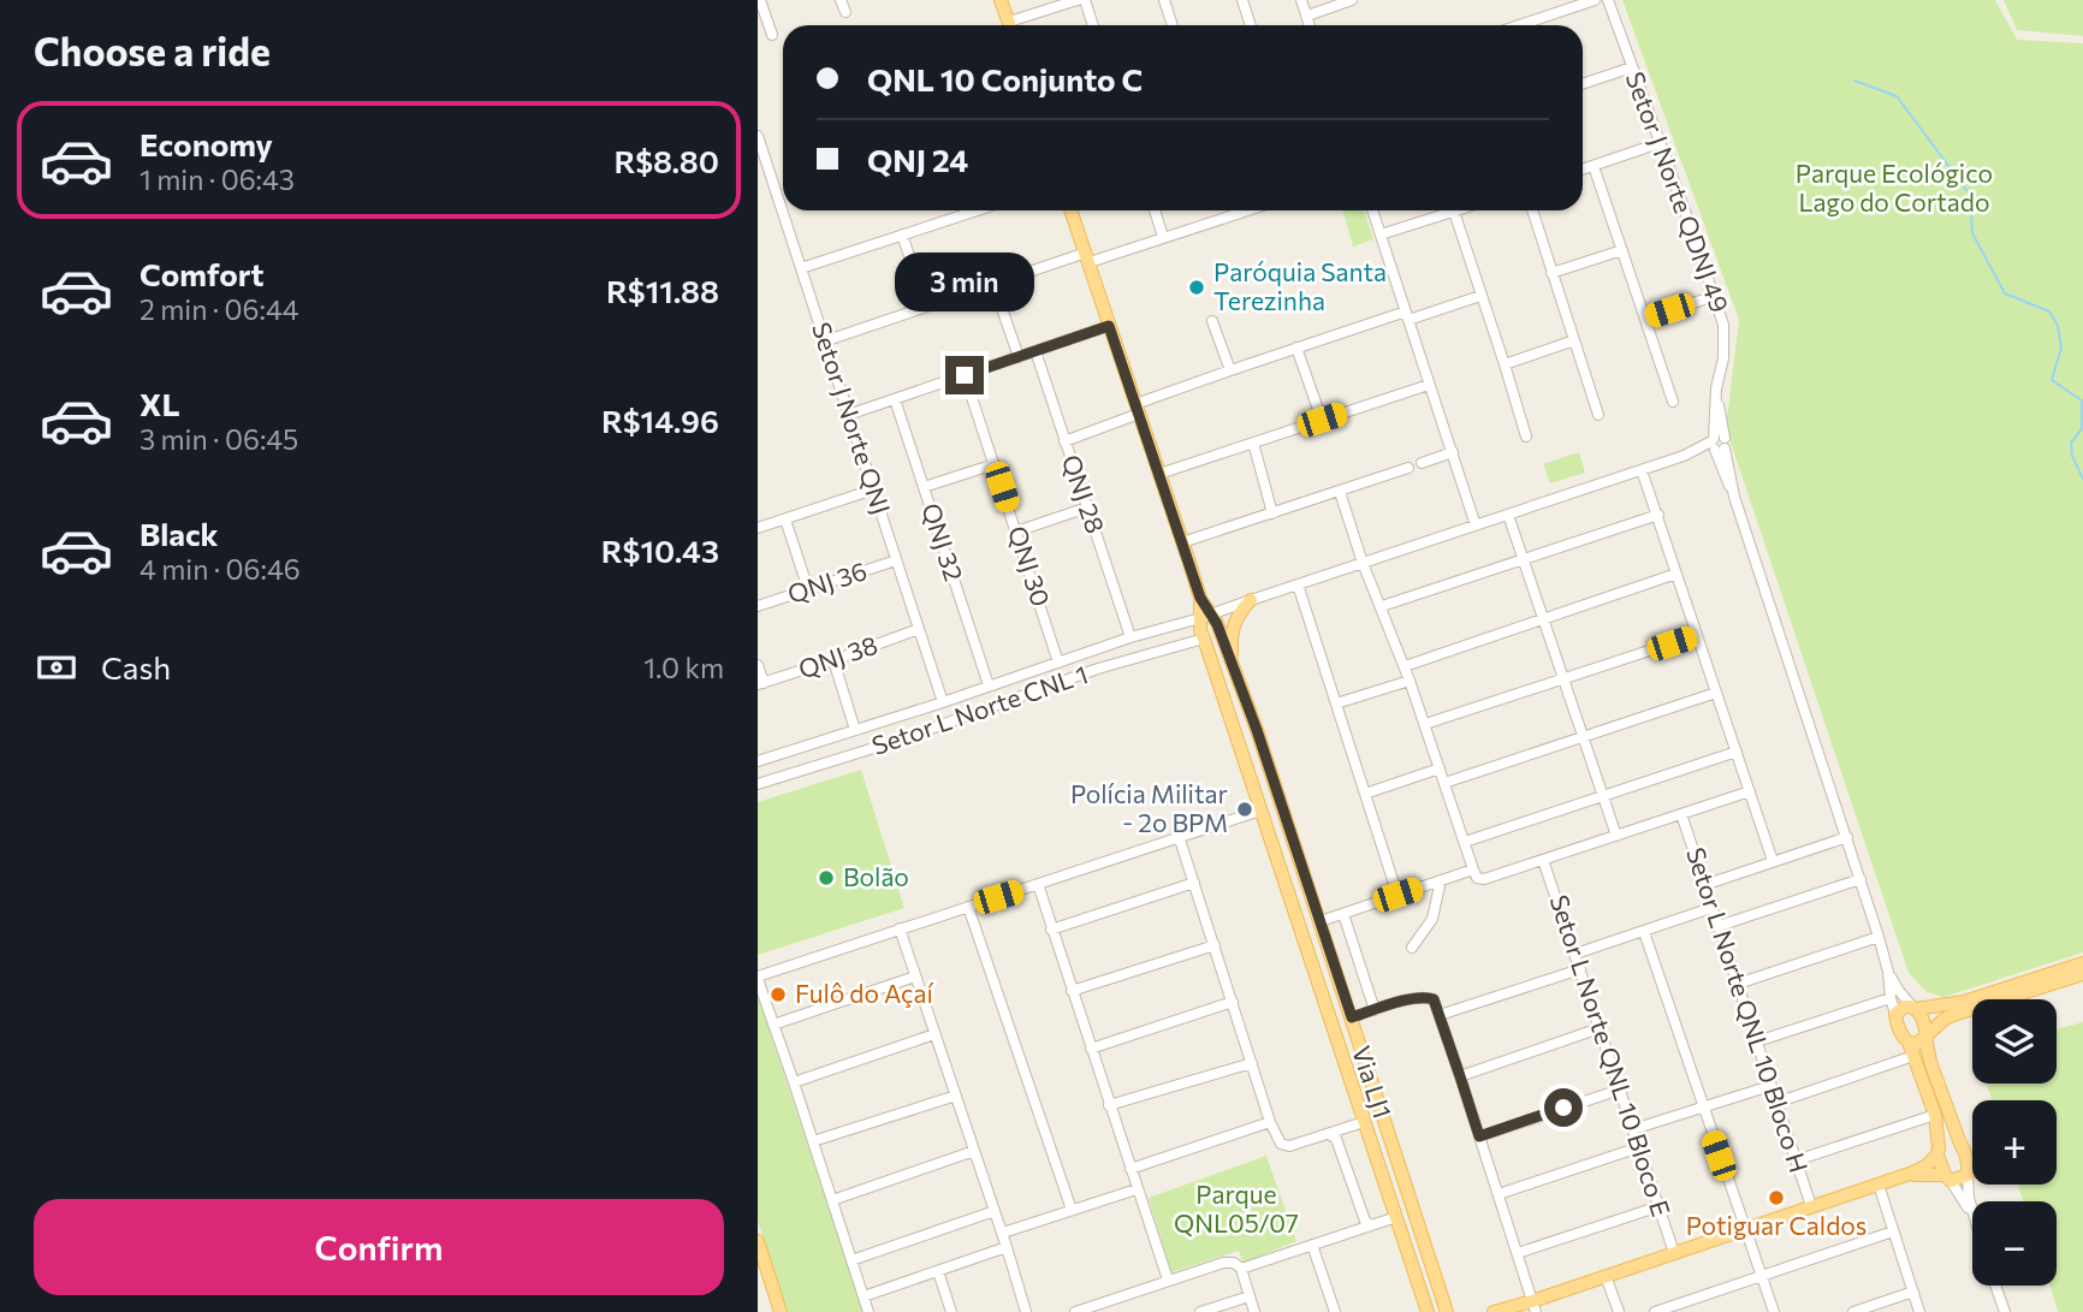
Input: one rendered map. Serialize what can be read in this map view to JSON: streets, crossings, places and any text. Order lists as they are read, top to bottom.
{
  "streets": {
    "main road": ["Via LJ1"],
    "street": [
      "Setor J Norte QDNJ 49",
      "Setor J Norte QNJ",
      "QNJ 28",
      "QNJ 32",
      "QNJ 30",
      "QNJ 36",
      "QNJ 38",
      "Setor L Norte CNL 1",
      "Setor L Norte QNL 10 Bloco H",
      "Setor L Norte QNL 10 Bloco E"
    ]
  },
  "crossings": [
    ["Setor J Norte QNJ", "QNJ 36"],
    ["Setor J Norte QNJ", "QNJ 38"],
    ["QNJ 28", "Setor L Norte CNL 1"],
    ["Setor L Norte CNL 1", "Via LJ1"]
  ],
  "parks": ["Parque Ecológico Lago do Cortado", "Parque QNL05/07"],
  "places": [
    "Paróquia Santa Terezinha",
    "Polícia Militar - 2o BPM",
    "Bolão",
    "Fulô do Açaí",
    "Potiguar Caldos"
  ],
  "page": {
    "heading": "Choose a ride",
    "banner": ["QNL 10 Conjunto C", "QNJ 24"],
    "list": [
      {
        "name": "Economy",
        "note": "1 min · 06:43",
        "value": "R$8.80"
      },
      {
        "name": "Comfort",
        "note": "2 min · 06:44",
        "value": "R$11.88"
      },
      {
        "name": "XL",
        "note": "3 min · 06:45",
        "value": "R$14.96"
      },
      {
        "name": "Black",
        "note": "4 min · 06:46",
        "value": "R$10.43"
      }
    ],
    "bubble": "3 min",
    "pay": ["Cash", "1.0 km"],
    "map_buttons": ["+", "−"],
    "buttons": "Confirm"
  }
}
